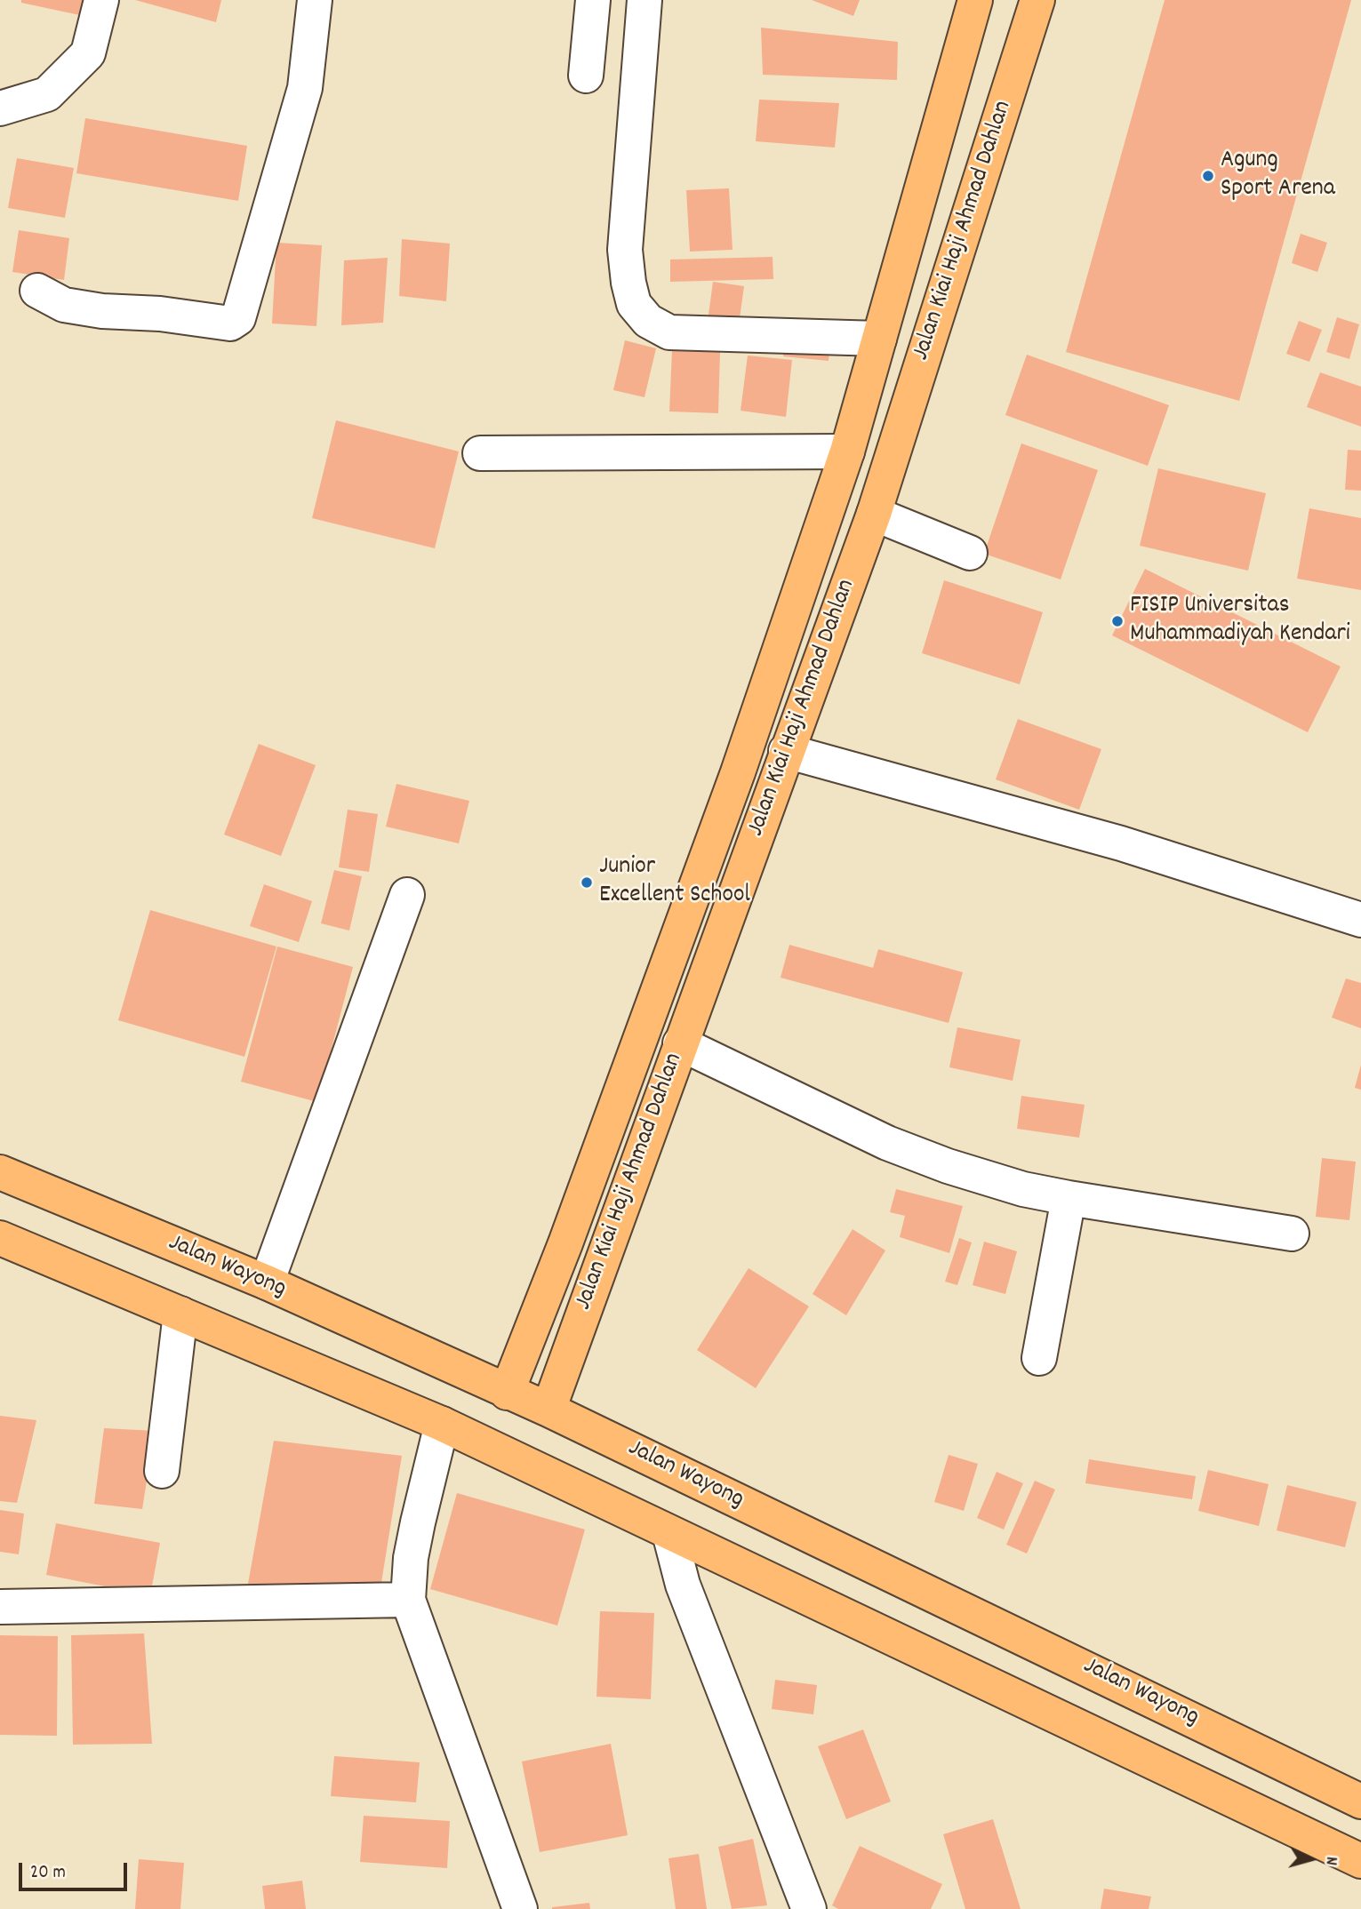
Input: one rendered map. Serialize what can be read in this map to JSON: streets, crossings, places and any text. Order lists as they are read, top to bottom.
{
  "streets": {
    "main road": ["Jalan Kiai Haji Ahmad Dahlan", "Jalan Wayong"]
  },
  "crossings": [
    ["Jalan Kiai Haji Ahmad Dahlan", "Jalan Wayong"]
  ],
  "places": ["Agung Sport Arena", "FISIP Universitas Muhammadiyah Kendari", "Junior Excellent School"],
  "scale_bar": "20 m",
  "north": "right"
}
